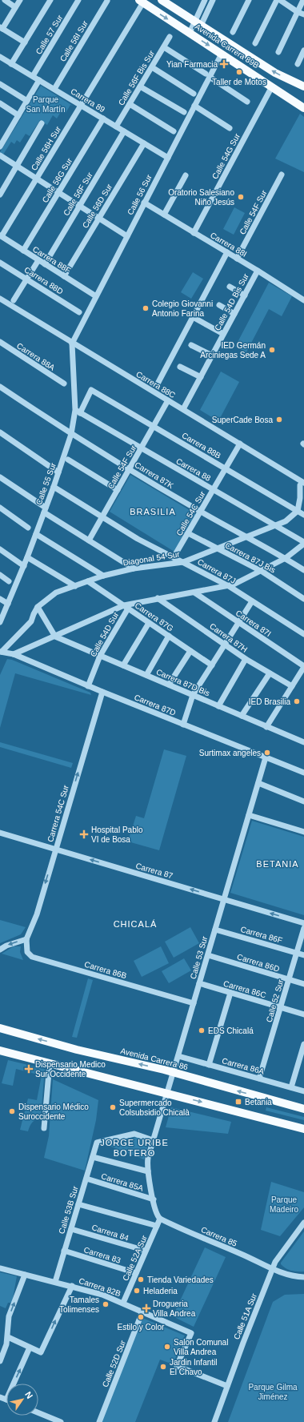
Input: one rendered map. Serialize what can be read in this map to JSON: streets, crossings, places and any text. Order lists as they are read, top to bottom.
{
  "streets": {
    "main road": ["Avenida Carrera 89B", "Avenida Carrera 86"],
    "street": [
      "Calle 57 Sur",
      "Calle 56I Sur",
      "Calle 56F Bis Sur",
      "Carrera 89",
      "Calle 56H Sur",
      "Calle 54G Sur",
      "Calle 56G Sur",
      "Calle 56F Sur",
      "Calle 56 Sur",
      "Calle 56D Sur",
      "Calle 54F Sur",
      "Carrera 88I",
      "Carrera 88F",
      "Carrera 88D",
      "Calle 54D Bis Sur",
      "Carrera 88A",
      "Carrera 88C",
      "Carrera 88B",
      "Carrera 88",
      "Carrera 87K",
      "Calle 55 Sur",
      "Calle 54C Sur",
      "Carrera 87J Bis",
      "Diagonal 54 Sur",
      "Carrera 87J",
      "Carrera 87G",
      "Carrera 87I",
      "Calle 54D Sur",
      "Carrera 87H",
      "Carrera 87D Bis",
      "Carrera 87D",
      "Carrera 54C Sur",
      "Carrera 87",
      "Carrera 86F",
      "Calle 53 Sur",
      "Carrera 86D",
      "Carrera 86B",
      "Carrera 86C",
      "Calle 52 Sur",
      "Carrera 86A",
      "Carrera 85A",
      "Calle 53B Sur",
      "Carrera 84",
      "Carrera 85",
      "Carrera 83",
      "Calle 52A Sur",
      "Carrera 82B",
      "Calle 51A Sur",
      "Calle 52D Sur"
    ]
  },
  "crossings": [
    ["Calle 57 Sur", "Carrera 89"],
    ["Calle 56I Sur", "Carrera 89"],
    ["Avenida Carrera 89B", "Calle 56H Sur"],
    ["Avenida Carrera 89B", "Calle 54G Sur"],
    ["Avenida Carrera 89B", "Calle 56 Sur"],
    ["Calle 56F Bis Sur", "Carrera 89"],
    ["Carrera 89", "Calle 56H Sur"],
    ["Carrera 89", "Calle 56G Sur"],
    ["Carrera 89", "Calle 56F Sur"],
    ["Carrera 89", "Calle 56 Sur"],
    ["Carrera 89", "Calle 56D Sur"],
    ["Calle 56H Sur", "Carrera 88F"],
    ["Calle 54G Sur", "Carrera 88I"],
    ["Calle 56G Sur", "Carrera 88F"],
    ["Calle 56F Sur", "Carrera 88F"],
    ["Calle 56 Sur", "Carrera 88I"],
    ["Calle 56 Sur", "Carrera 88F"],
    ["Calle 56 Sur", "Carrera 88C"],
    ["Calle 56 Sur", "Calle 55 Sur"],
    ["Calle 56D Sur", "Carrera 88F"],
    ["Calle 54F Sur", "Carrera 88I"],
    ["Calle 54F Sur", "Carrera 88C"],
    ["Calle 54F Sur", "Carrera 88B"],
    ["Calle 54F Sur", "Carrera 88"],
    ["Calle 54F Sur", "Carrera 87K"],
    ["Calle 54F Sur", "Carrera 87J"],
    ["Carrera 88I", "Calle 54D Bis Sur"],
    ["Calle 54D Bis Sur", "Carrera 88C"],
    ["Carrera 88C", "Calle 55 Sur"],
    ["Carrera 88C", "Calle 54C Sur"],
    ["Carrera 88B", "Carrera 88"],
    ["Carrera 88B", "Calle 55 Sur"],
    ["Carrera 88B", "Calle 54C Sur"],
    ["Carrera 88B", "Diagonal 54 Sur"],
    ["Carrera 88", "Calle 55 Sur"],
    ["Carrera 88", "Calle 54C Sur"],
    ["Carrera 88", "Diagonal 54 Sur"],
    ["Carrera 87K", "Calle 55 Sur"],
    ["Carrera 87K", "Calle 54C Sur"],
    ["Carrera 87K", "Diagonal 54 Sur"],
    ["Calle 55 Sur", "Carrera 87J"],
    ["Calle 54C Sur", "Carrera 87J Bis"],
    ["Calle 54C Sur", "Carrera 87J"],
    ["Carrera 87J Bis", "Diagonal 54 Sur"],
    ["Diagonal 54 Sur", "Carrera 87J"],
    ["Diagonal 54 Sur", "Carrera 87G"],
    ["Diagonal 54 Sur", "Carrera 87D"],
    ["Carrera 87G", "Calle 54D Sur"],
    ["Calle 54D Sur", "Carrera 87D Bis"],
    ["Calle 54D Sur", "Carrera 87D"],
    ["Carrera 87D", "Carrera 54C Sur"],
    ["Carrera 87D", "Calle 53 Sur"],
    ["Carrera 54C Sur", "Carrera 87"],
    ["Carrera 54C Sur", "Carrera 86B"],
    ["Carrera 87", "Calle 53 Sur"],
    ["Carrera 86F", "Calle 53 Sur"],
    ["Carrera 86F", "Calle 52 Sur"],
    ["Calle 53 Sur", "Carrera 86D"],
    ["Calle 53 Sur", "Carrera 86B"],
    ["Calle 53 Sur", "Carrera 86C"],
    ["Calle 53 Sur", "Avenida Carrera 86"],
    ["Calle 53 Sur", "Carrera 86A"],
    ["Calle 53 Sur", "Carrera 85A"],
    ["Calle 53 Sur", "Calle 53B Sur"],
    ["Calle 53 Sur", "Carrera 85"],
    ["Calle 53 Sur", "Calle 52A Sur"],
    ["Carrera 86D", "Calle 52 Sur"],
    ["Carrera 86C", "Calle 52 Sur"],
    ["Calle 52 Sur", "Carrera 86A"],
    ["Carrera 85A", "Calle 53B Sur"],
    ["Calle 53B Sur", "Carrera 84"],
    ["Calle 53B Sur", "Carrera 83"],
    ["Calle 53B Sur", "Carrera 82B"],
    ["Carrera 84", "Calle 52A Sur"],
    ["Carrera 85", "Calle 52A Sur"],
    ["Carrera 85", "Calle 51A Sur"],
    ["Carrera 83", "Calle 52A Sur"],
    ["Calle 52A Sur", "Carrera 82B"],
    ["Carrera 82B", "Calle 51A Sur"],
    ["Carrera 82B", "Calle 52D Sur"]
  ],
  "one_way": ["Carrera 87"],
  "districts": [
    "BRASILIA",
    "BETANIA",
    "CHICALÁ",
    "JORGE URIBE BOTERO"
  ],
  "parks": ["Parque San Martín", "Parque Madeiro", "Parque Gilma Jiménez"],
  "places": {
    "health": [
      "Yian Farmacia",
      "Hospital Pablo VI de Bosa",
      "Dispensario Medico Sur Occidente",
      "Drogueria Villa Andrea"
    ],
    "other": [
      "Taller de Motos",
      "Oratorio Salesiano Niño Jesús",
      "Colegio Giovanni Antonio Farina",
      "IED Germán Arciniegas Sede A",
      "SuperCade Bosa",
      "IED Brasilia",
      "Surtimax angeles",
      "EDS Chicalá",
      "Supermercado Colsubsidio Chicalà",
      "Dispensario Médico Suroccidente",
      "Tienda Variedades",
      "Heladeria",
      "Tamales Tolimenses",
      "Estilo y Color",
      "Salon Comunal Villa Andrea",
      "Jardin Infantil El Chavo"
    ],
    "transit": ["Betania"]
  },
  "north": "top right"
}
